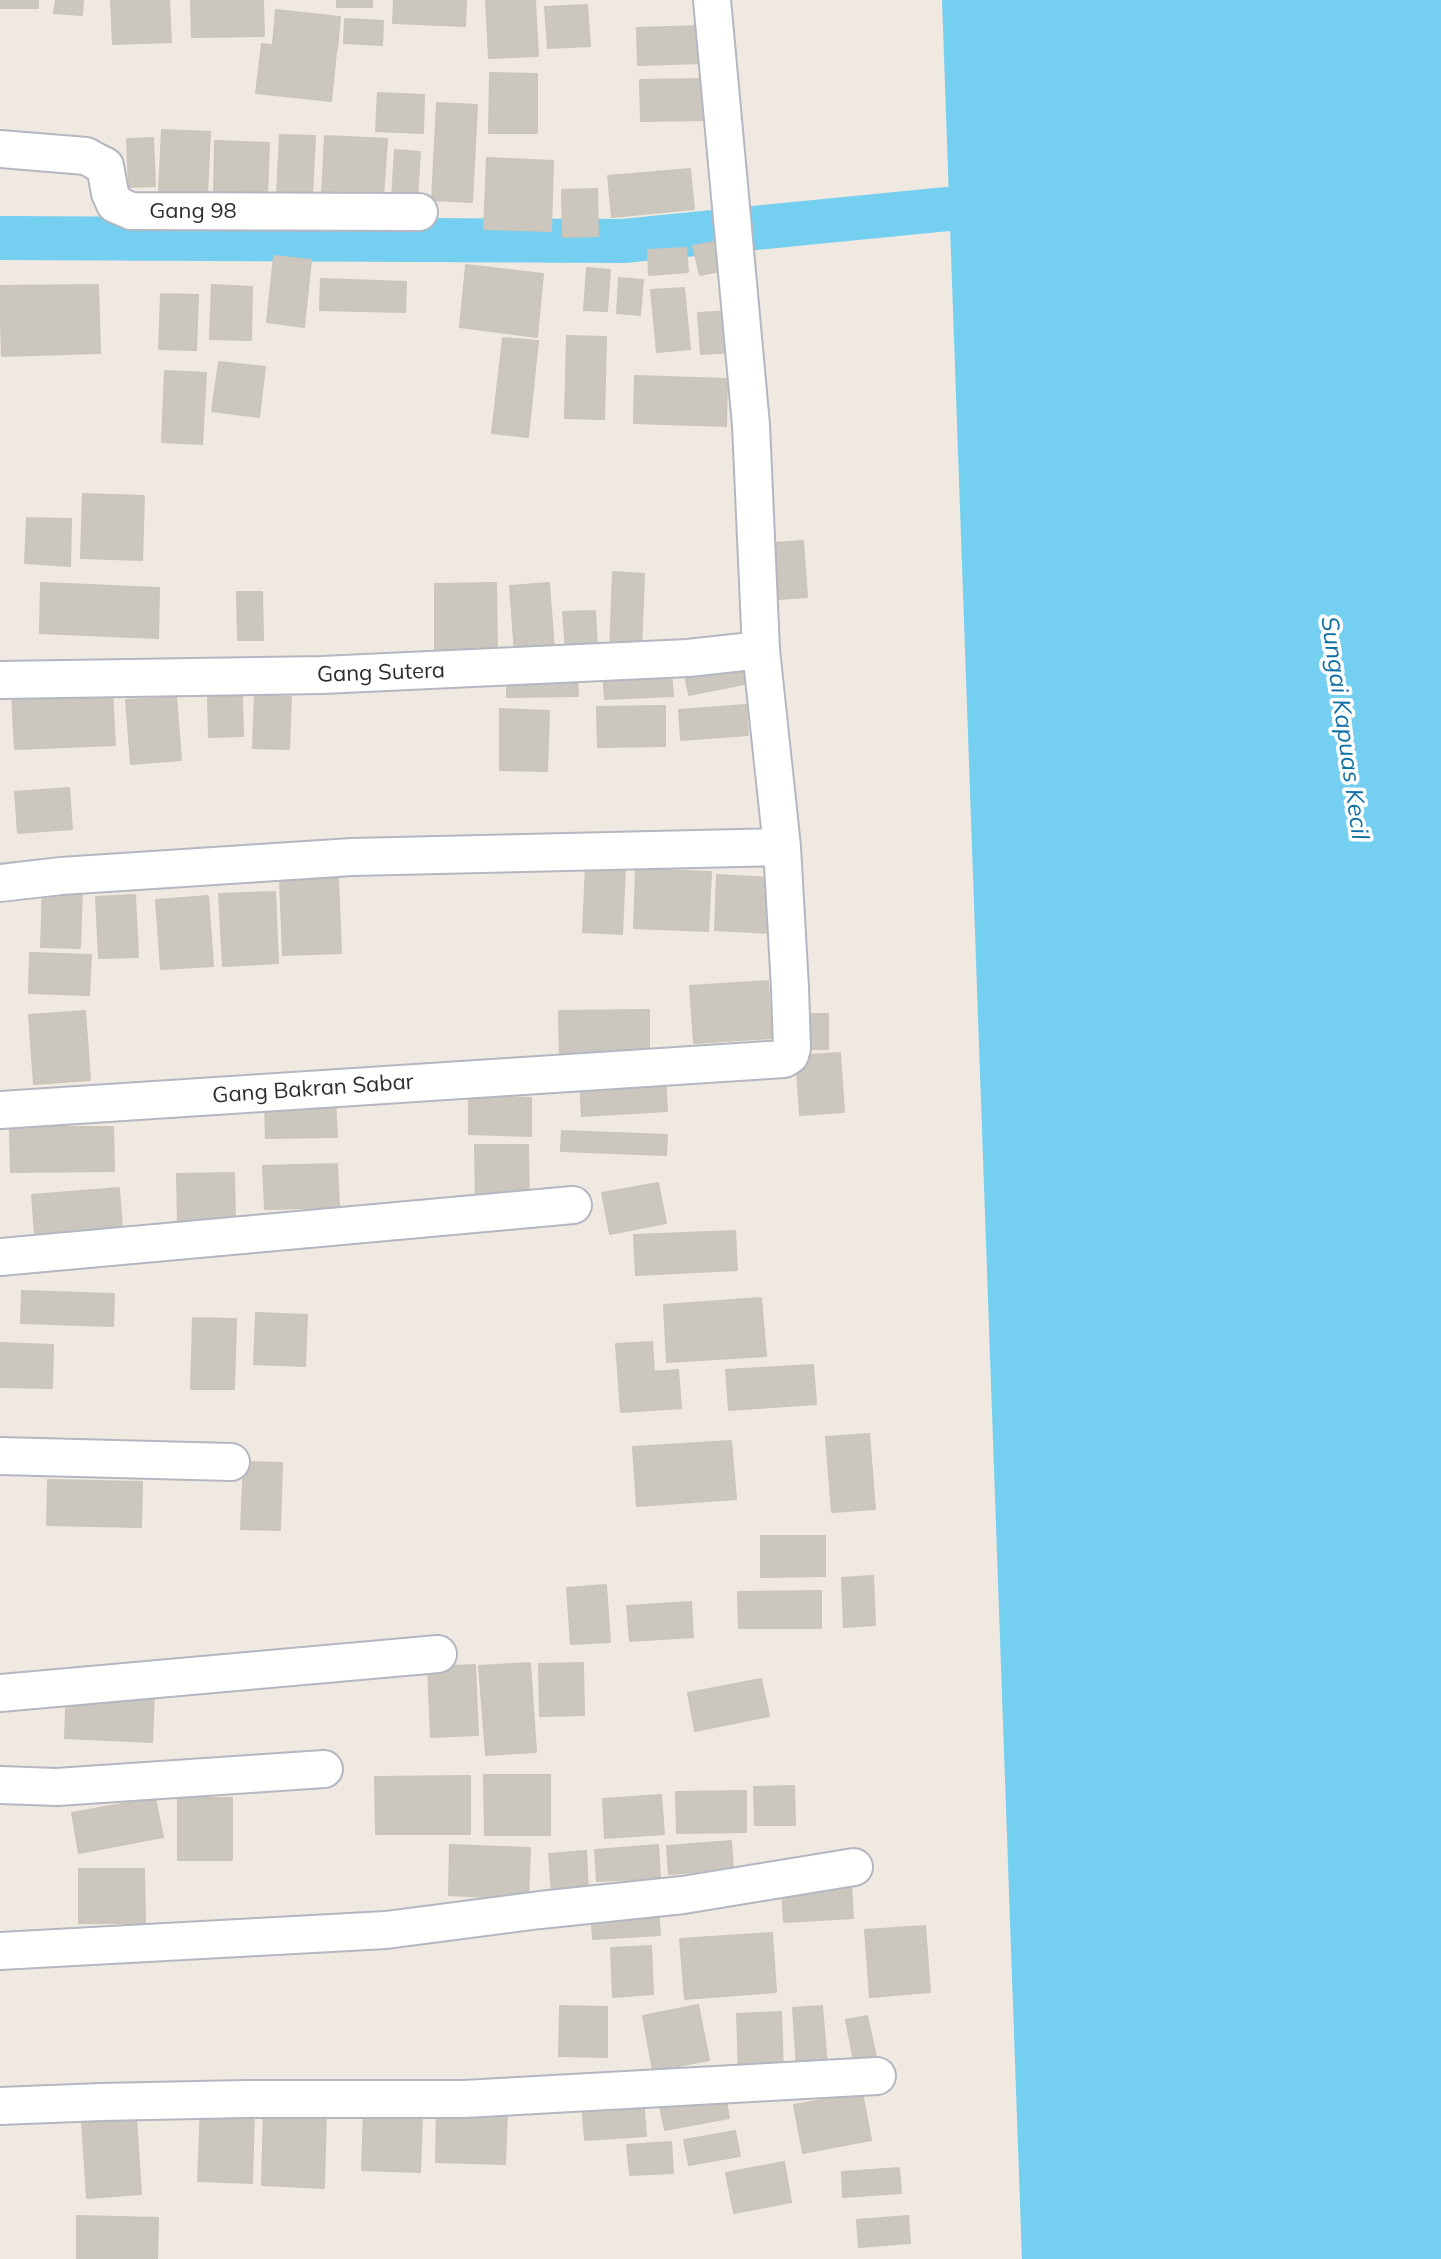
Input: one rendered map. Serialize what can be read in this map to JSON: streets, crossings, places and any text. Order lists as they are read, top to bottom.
{
  "streets": {
    "street": ["Gang 98", "Gang Sutera", "Gang Bakran Sabar"]
  },
  "water": ["Sungai Kapuas Kecil"]
}
